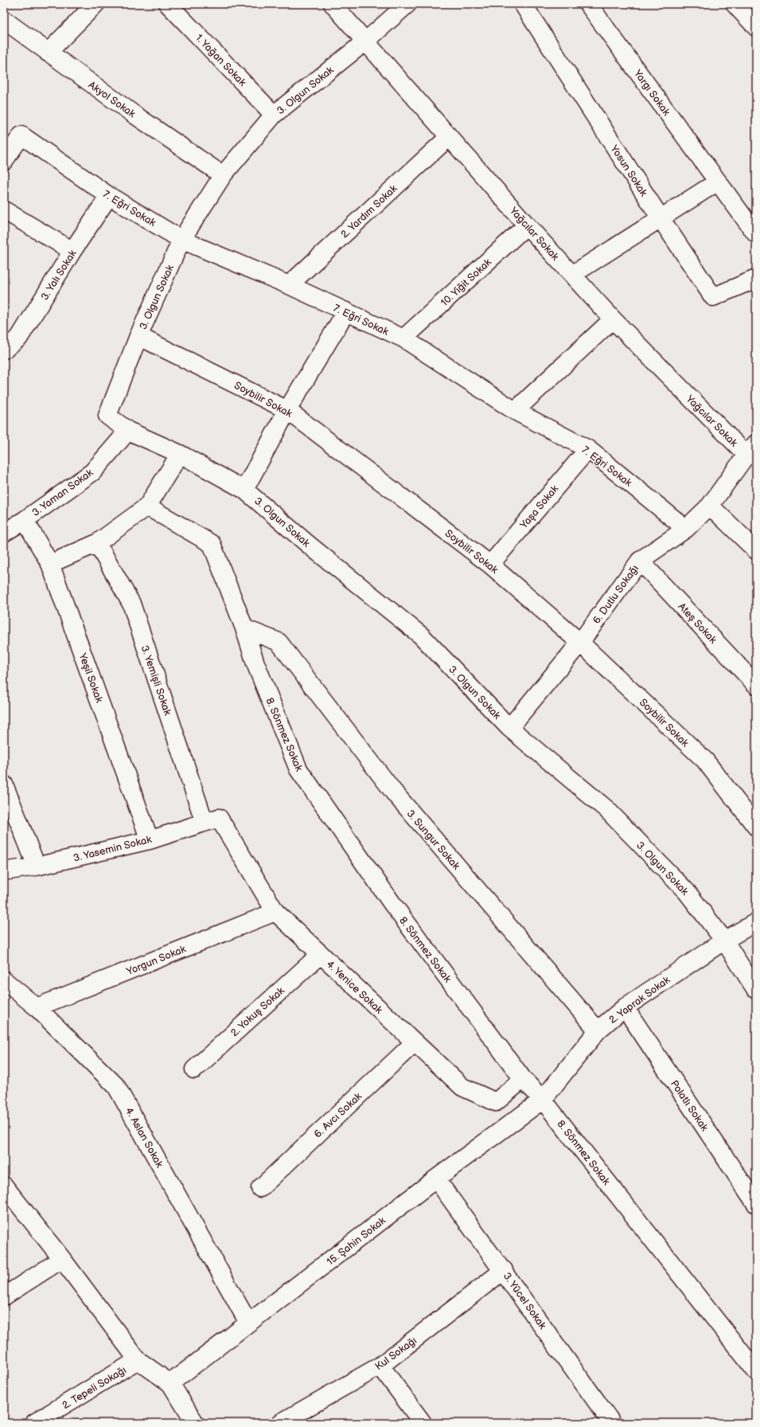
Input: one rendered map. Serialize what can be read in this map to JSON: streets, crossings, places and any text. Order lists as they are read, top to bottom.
{
  "streets": {
    "street": [
      "1. Yağan Sokak",
      "3. Olgun Sokak",
      "Yargı Sokak",
      "Akyol Sokak",
      "Yosun Sokak",
      "7. Eğri Sokak",
      "2. Yardım Sokak",
      "Yağcılar Sokak",
      "3. Yalı Sokak",
      "10. Yiğit Sokak",
      "Soybilir Sokak",
      "3. Yaman Sokak",
      "Yaşa Sokak",
      "6. Dutlu Sokağı",
      "Ateş Sokak",
      "Yeşil Sokak",
      "3. Yemişli Sokak",
      "8. Sönmez Sokak",
      "3. Sungur Sokak",
      "3. Yasemin Sokak",
      "Yorgun Sokak",
      "4. Yenice Sokak",
      "2. Yaprak Sokak",
      "2. Yokuş Sokak",
      "Polatlı Sokak",
      "6. Avcı Sokak",
      "4. Aslan Sokak",
      "15. Şahin Sokak",
      "3. Yücel Sokak",
      "Kul Sokağı",
      "2. Tepeli Sokağı"
    ]
  },
  "crossings": [
    ["1. Yağan Sokak", "3. Olgun Sokak"],
    ["3. Olgun Sokak", "Akyol Sokak"],
    ["3. Olgun Sokak", "7. Eğri Sokak"],
    ["3. Olgun Sokak", "Yağcılar Sokak"],
    ["3. Olgun Sokak", "Soybilir Sokak"],
    ["3. Olgun Sokak", "3. Yaman Sokak"],
    ["3. Olgun Sokak", "6. Dutlu Sokağı"],
    ["3. Olgun Sokak", "2. Yaprak Sokak"],
    ["7. Eğri Sokak", "2. Yardım Sokak"],
    ["7. Eğri Sokak", "3. Yalı Sokak"],
    ["7. Eğri Sokak", "10. Yiğit Sokak"],
    ["7. Eğri Sokak", "Yaşa Sokak"],
    ["7. Eğri Sokak", "6. Dutlu Sokağı"],
    ["2. Yardım Sokak", "Yağcılar Sokak"],
    ["Yağcılar Sokak", "10. Yiğit Sokak"],
    ["Yağcılar Sokak", "6. Dutlu Sokağı"],
    ["Soybilir Sokak", "Yaşa Sokak"],
    ["Soybilir Sokak", "6. Dutlu Sokağı"],
    ["3. Yaman Sokak", "Yeşil Sokak"],
    ["6. Dutlu Sokağı", "Ateş Sokak"],
    ["Yeşil Sokak", "3. Yasemin Sokak"],
    ["3. Yemişli Sokak", "3. Yasemin Sokak"],
    ["3. Yemişli Sokak", "4. Yenice Sokak"],
    ["8. Sönmez Sokak", "3. Sungur Sokak"],
    ["8. Sönmez Sokak", "4. Yenice Sokak"],
    ["8. Sönmez Sokak", "2. Yaprak Sokak"],
    ["8. Sönmez Sokak", "15. Şahin Sokak"],
    ["3. Sungur Sokak", "2. Yaprak Sokak"],
    ["3. Yasemin Sokak", "4. Yenice Sokak"],
    ["Yorgun Sokak", "4. Yenice Sokak"],
    ["Yorgun Sokak", "4. Aslan Sokak"],
    ["4. Yenice Sokak", "2. Yokuş Sokak"],
    ["4. Yenice Sokak", "6. Avcı Sokak"],
    ["2. Yaprak Sokak", "Polatlı Sokak"],
    ["2. Yaprak Sokak", "15. Şahin Sokak"],
    ["4. Aslan Sokak", "15. Şahin Sokak"],
    ["15. Şahin Sokak", "3. Yücel Sokak"],
    ["3. Yücel Sokak", "Kul Sokağı"]
  ]
}
